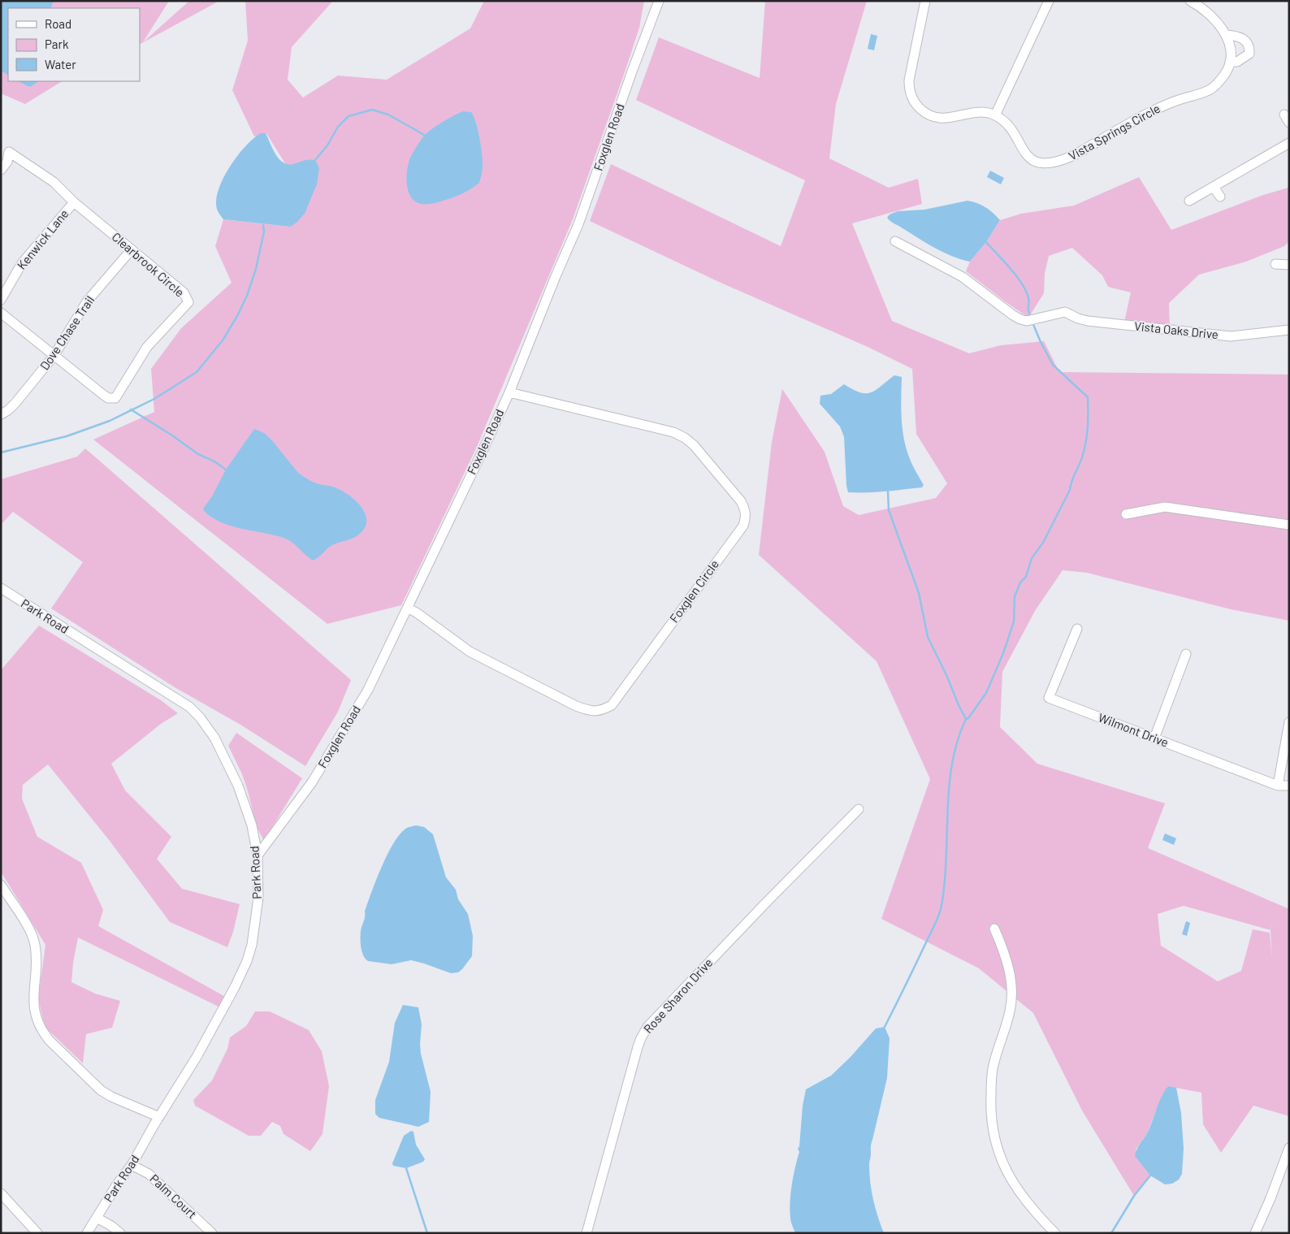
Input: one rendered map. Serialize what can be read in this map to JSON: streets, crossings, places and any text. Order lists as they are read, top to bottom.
{
  "streets": {
    "street": [
      "Vista Springs Circle",
      "Foxglen Road",
      "Kenwick Lane",
      "Clearbrook Circle",
      "Vista Oaks Drive",
      "Dove Chase Trail",
      "Foxglen Circle",
      "Park Road",
      "Wilmont Drive",
      "Rose Sharon Drive",
      "Palm Court"
    ]
  },
  "crossings": [
    ["Foxglen Road", "Foxglen Circle"],
    ["Foxglen Road", "Park Road"],
    ["Kenwick Lane", "Clearbrook Circle"],
    ["Clearbrook Circle", "Dove Chase Trail"],
    ["Park Road", "Palm Court"]
  ],
  "legend": ["Road", "Park", "Water"]
}
